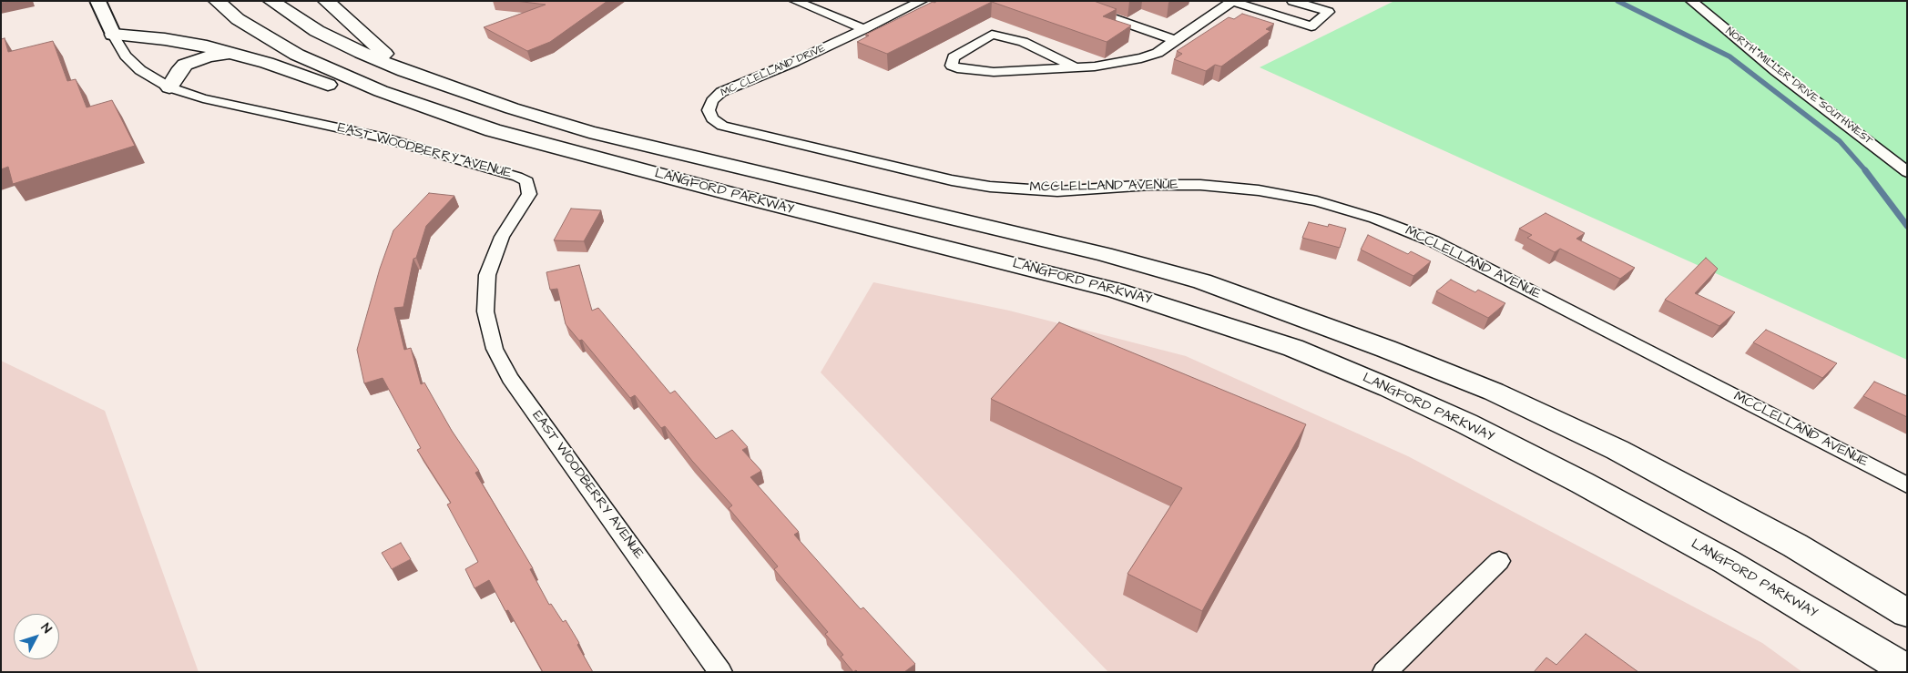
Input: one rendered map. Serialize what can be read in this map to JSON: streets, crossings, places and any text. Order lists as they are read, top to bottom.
{
  "streets": {
    "highway": ["LANGFORD PARKWAY"],
    "street": [
      "MC CLELLAND DRIVE",
      "NORTH MILLER DRIVE SOUTHWEST",
      "EAST WOODBERRY AVENUE",
      "MCCLELLAND AVENUE"
    ]
  },
  "crossings": [
    ["MC CLELLAND DRIVE", "MCCLELLAND AVENUE"]
  ],
  "north": "top right"
}
